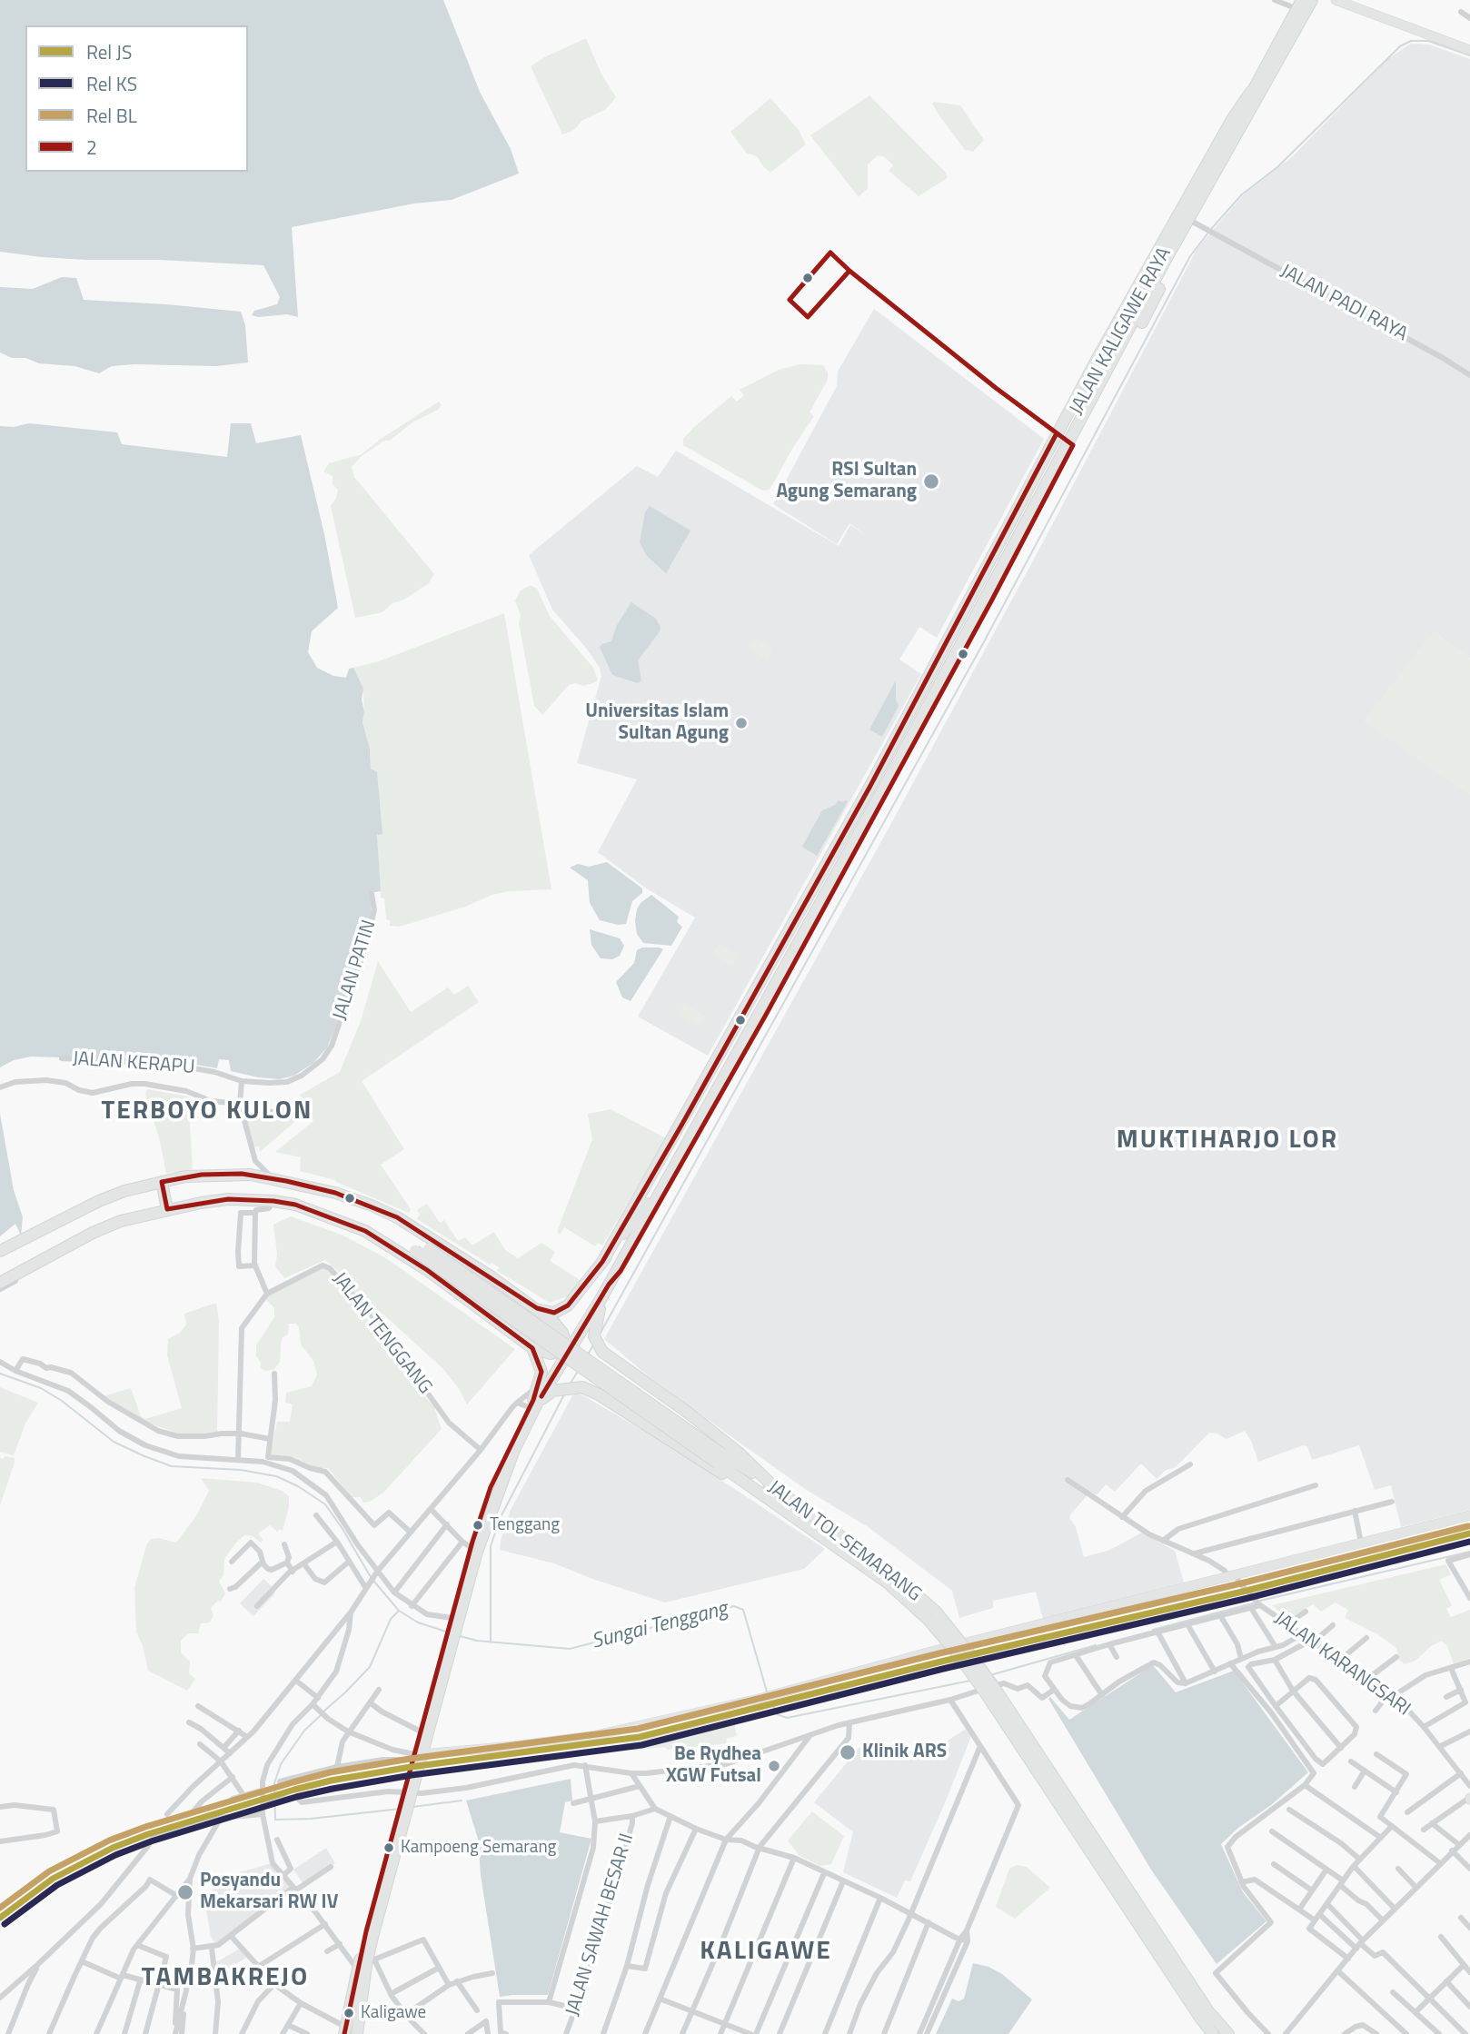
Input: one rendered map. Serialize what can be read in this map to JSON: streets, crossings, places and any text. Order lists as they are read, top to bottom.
{
  "streets": {
    "highway": ["JALAN KALIGAWE RAYA", "JALAN TOL SEMARANG"],
    "street": [
      "JALAN PADI RAYA",
      "JALAN PATIN",
      "JALAN KERAPU",
      "JALAN TENGGANG",
      "JALAN KARANGSARI",
      "JALAN SAWAH BESAR II"
    ]
  },
  "crossings": [
    ["JALAN PADI RAYA", "JALAN KALIGAWE RAYA"],
    ["JALAN PATIN", "JALAN KERAPU"]
  ],
  "districts": [
    "TERBOYO KULON",
    "MUKTIHARJO LOR",
    "KALIGAWE",
    "TAMBAKREJO"
  ],
  "water": ["Sungai Tenggang"],
  "places": [
    "RSI Sultan Agung Semarang",
    "Universitas Islam Sultan Agung",
    "Tenggang",
    "Klinik ARS",
    "Be Rydhea XGW Futsal",
    "Kampoeng Semarang",
    "Posyandu Mekarsari RW IV",
    "Kaligawe"
  ],
  "lines": [
    "transit line 2",
    "rail line BL",
    "rail line JS",
    "rail line KS"
  ],
  "legend": [
    "Rel JS",
    "Rel KS",
    "Rel BL",
    "2"
  ]
}
